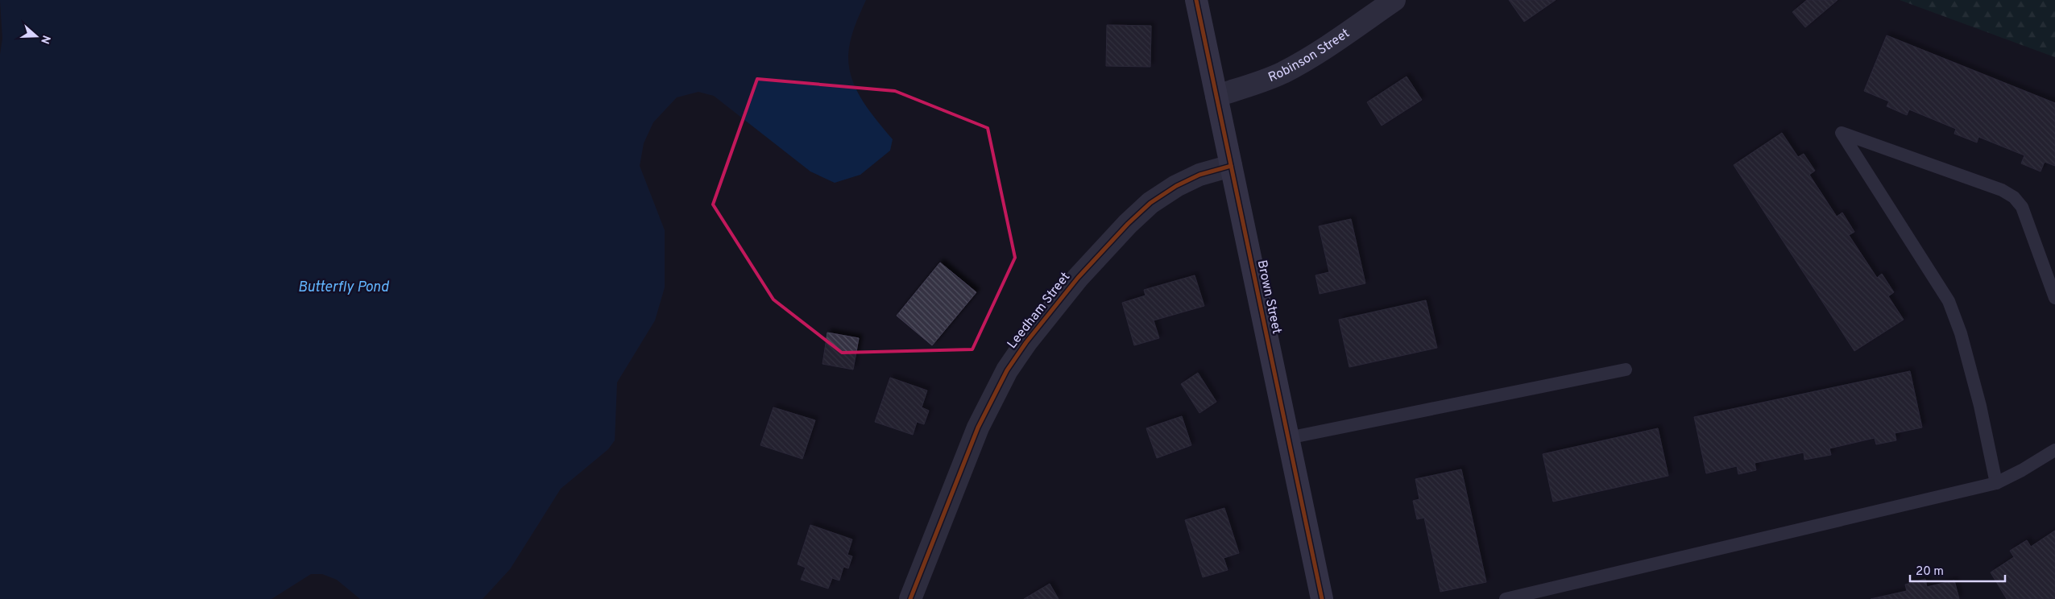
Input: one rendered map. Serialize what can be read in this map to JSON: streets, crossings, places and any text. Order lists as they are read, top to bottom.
{
  "streets": {
    "street": ["Robinson Street", "Brown Street", "Leedham Street"]
  },
  "crossings": [
    ["Robinson Street", "Brown Street"],
    ["Brown Street", "Leedham Street"]
  ],
  "water": ["Butterfly Pond"],
  "scale_bar": "20 m",
  "north": "right"
}
